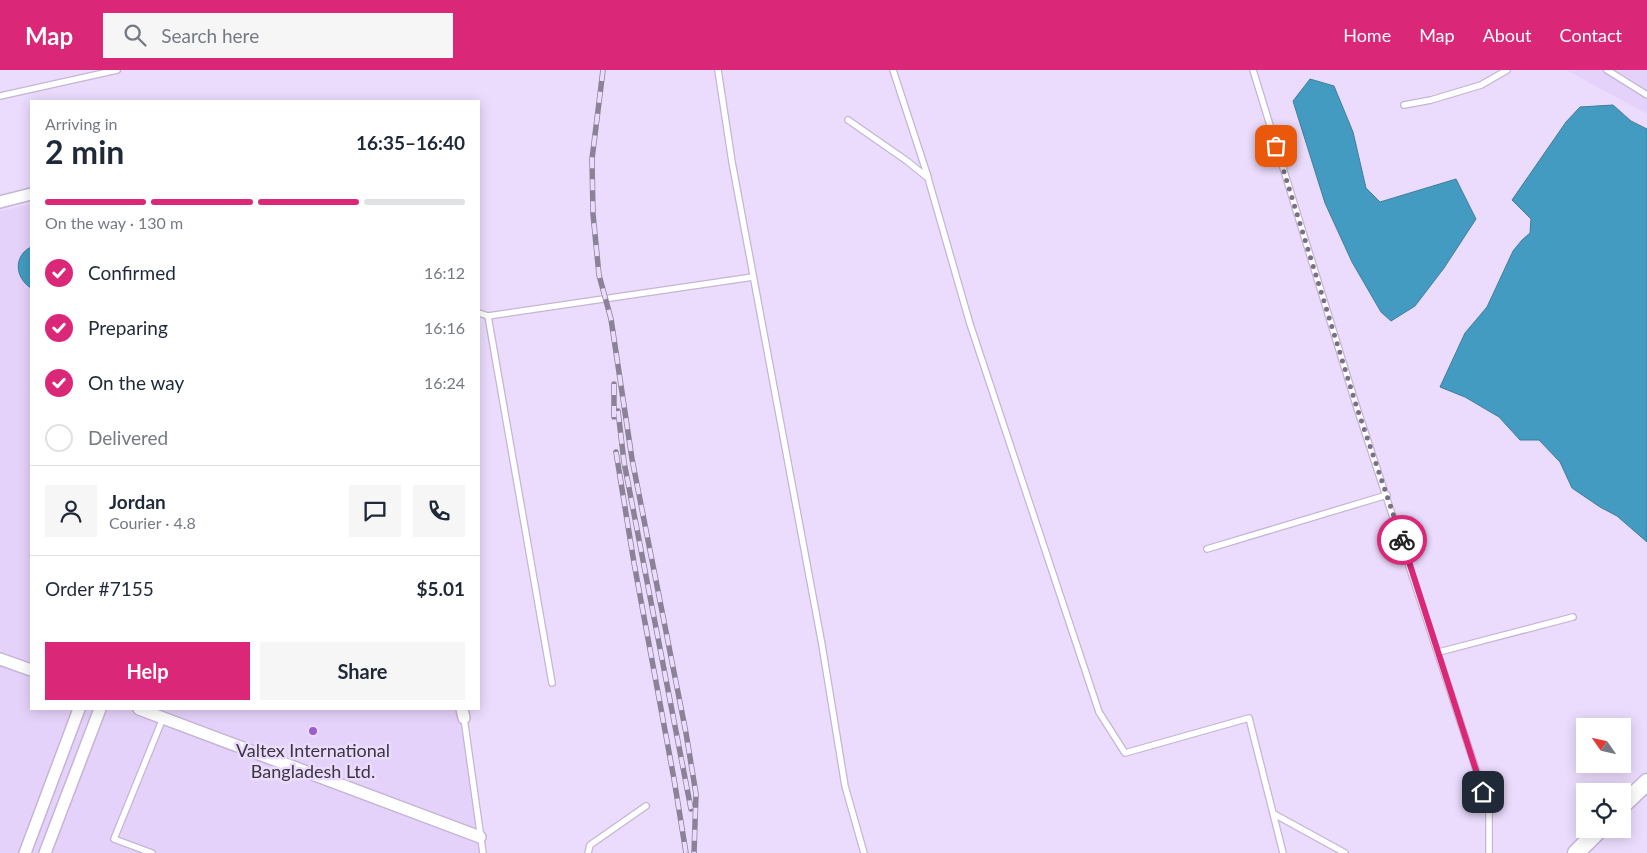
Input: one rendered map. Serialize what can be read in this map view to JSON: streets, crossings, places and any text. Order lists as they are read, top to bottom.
{
  "places": ["Valtex International Bangladesh Ltd."],
  "north": "top left",
  "page": {
    "header": "Map",
    "search": "Search here",
    "nav": [
      "Home",
      "Map",
      "About",
      "Contact"
    ],
    "heading": ["2 min", "Arriving in", "16:35–16:40"],
    "panel": [
      "Jordan",
      "Courier · 4.8",
      "Order #7155",
      "$5.01"
    ],
    "bar": "On the way · 130 m",
    "list": [
      ["Confirmed", "16:12"],
      ["Preparing", "16:16"],
      ["On the way", "16:24"],
      "Delivered"
    ],
    "buttons": ["Help", "Share"]
  }
}
